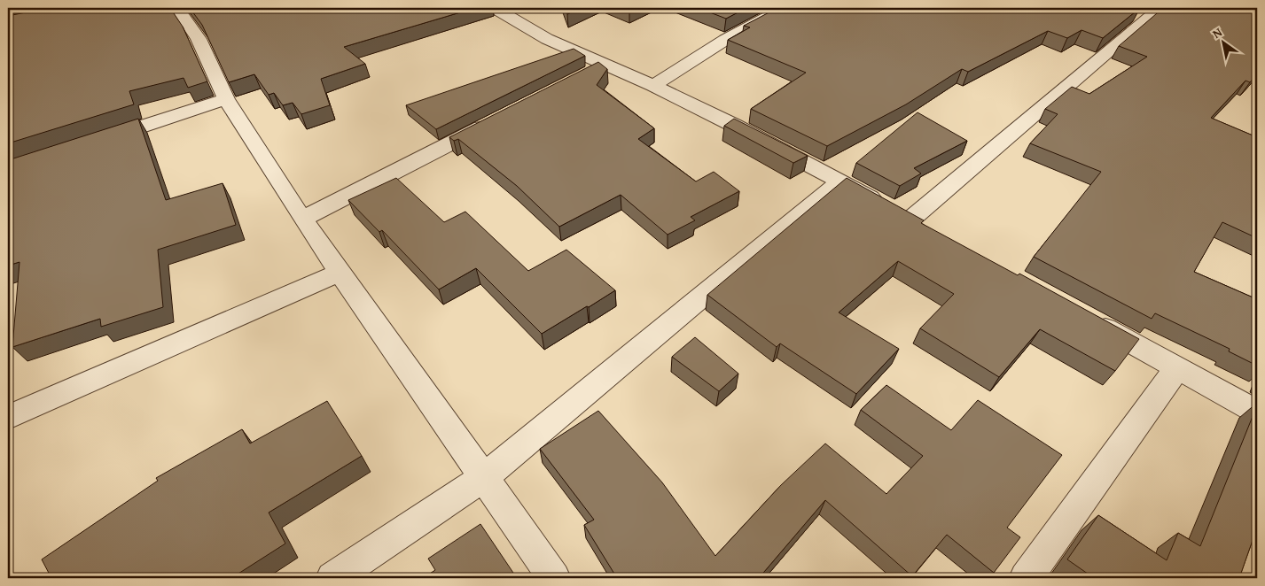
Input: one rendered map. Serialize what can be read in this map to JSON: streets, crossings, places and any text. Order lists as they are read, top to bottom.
{
  "north": "top left"
}
